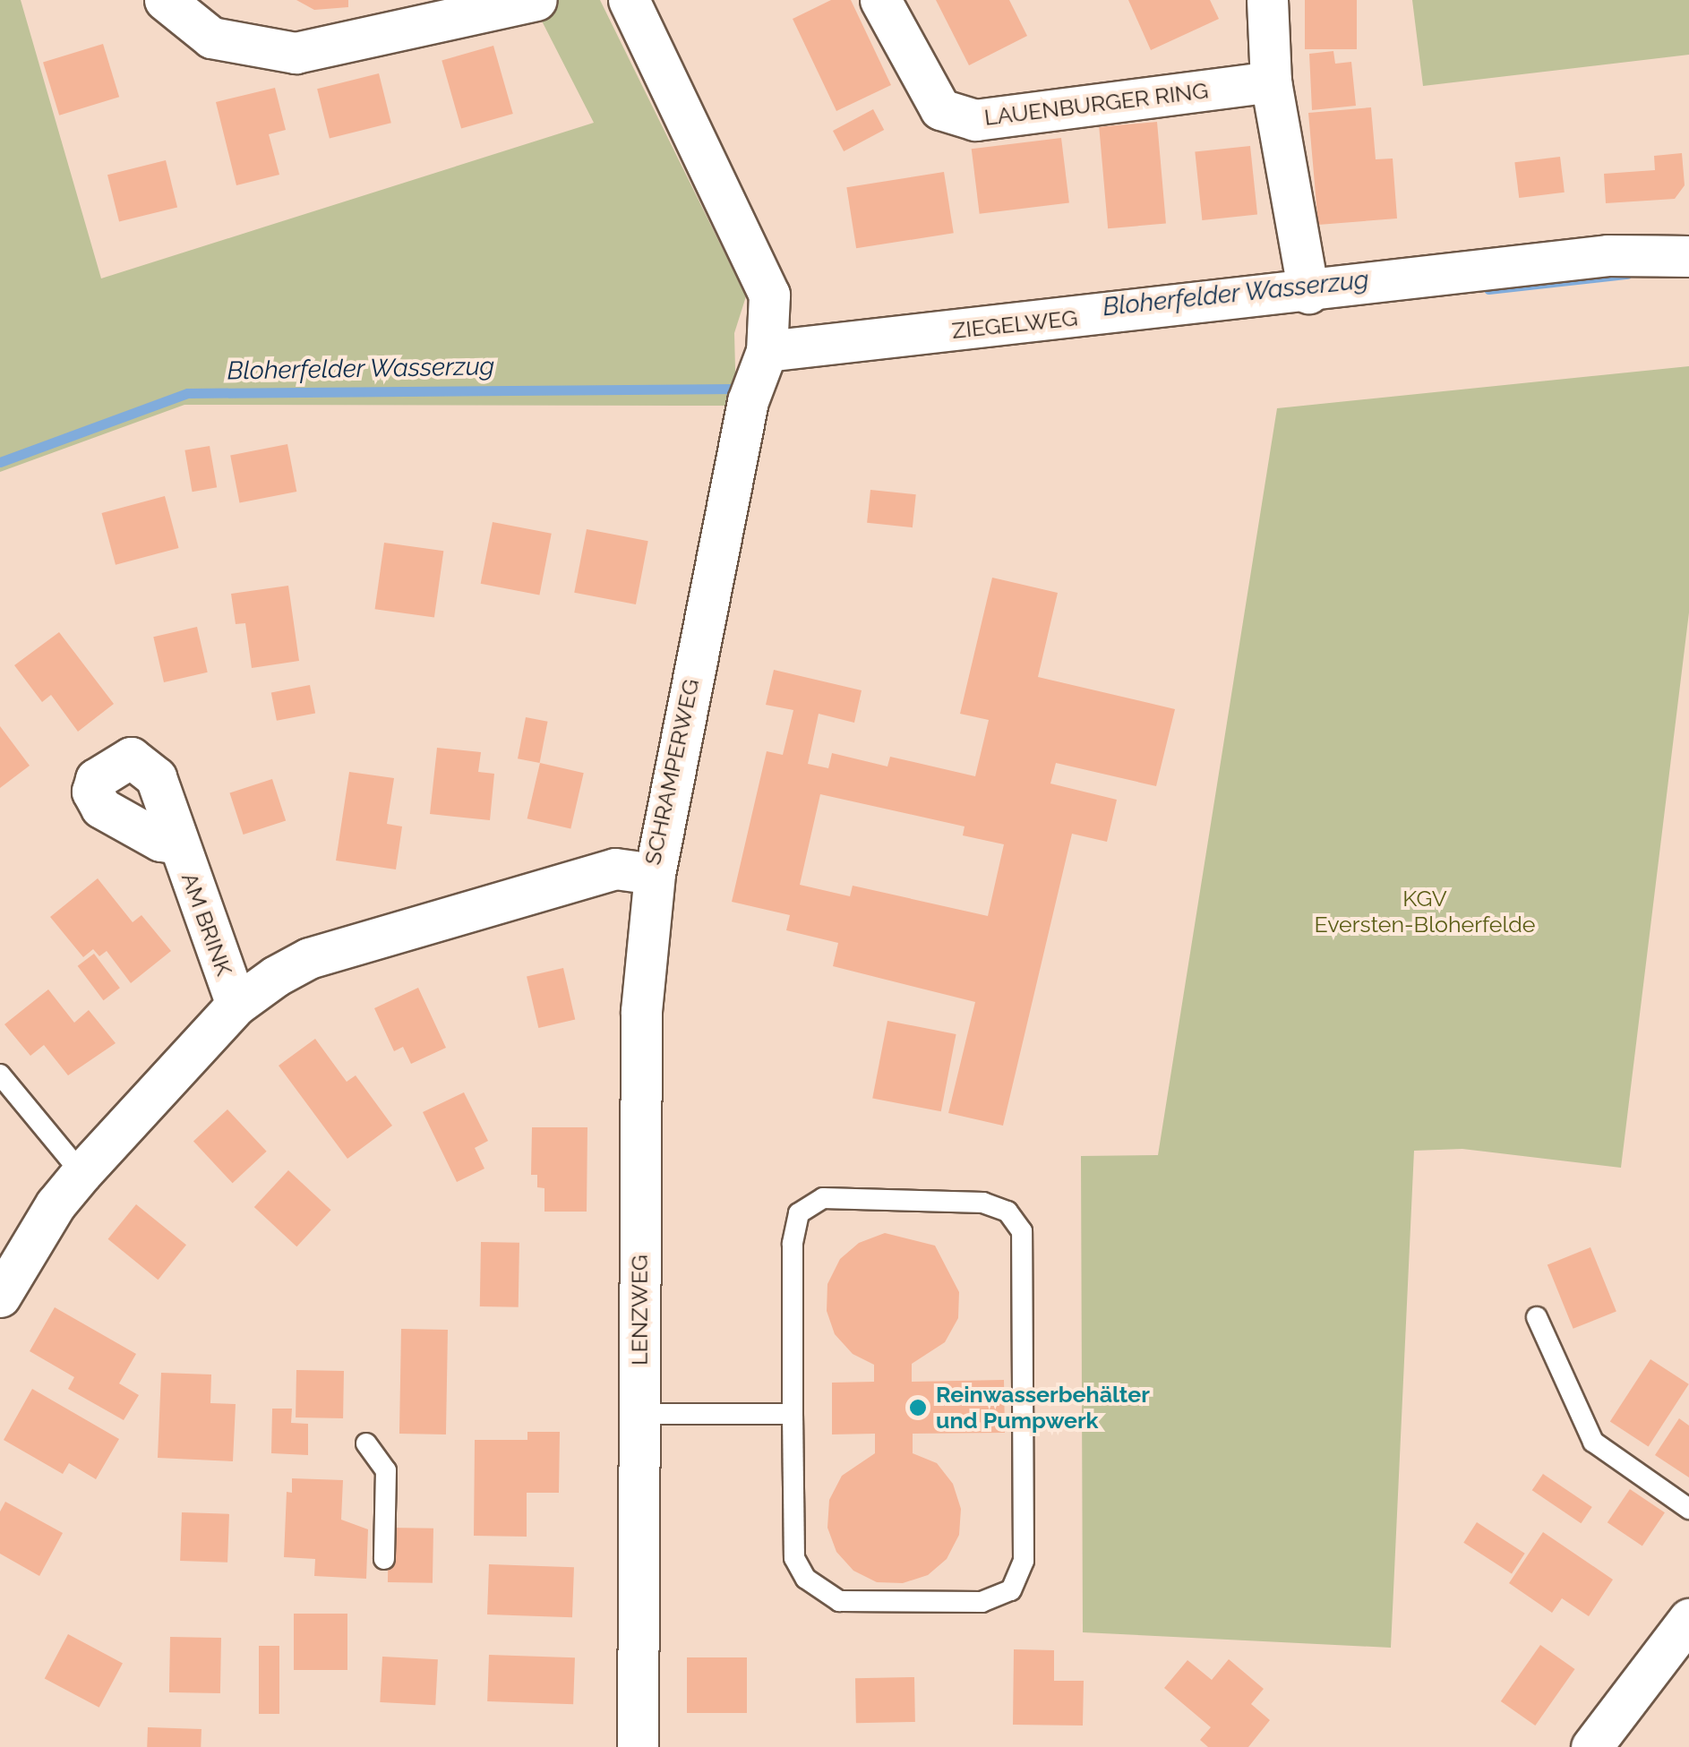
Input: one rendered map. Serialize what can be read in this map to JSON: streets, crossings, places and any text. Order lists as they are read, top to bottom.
{
  "streets": {
    "street": [
      "LAUENBURGER RING",
      "ZIEGELWEG",
      "SCHRAMPERWEG",
      "AM BRINK",
      "LENZWEG"
    ]
  },
  "crossings": [
    ["ZIEGELWEG", "SCHRAMPERWEG"],
    ["SCHRAMPERWEG", "AM BRINK"],
    ["SCHRAMPERWEG", "LENZWEG"]
  ],
  "water": ["Bloherfelder Wasserzug"],
  "parks": ["KGV Eversten-Bloherfelde"],
  "places": ["Reinwasserbehälter und Pumpwerk"]
}
